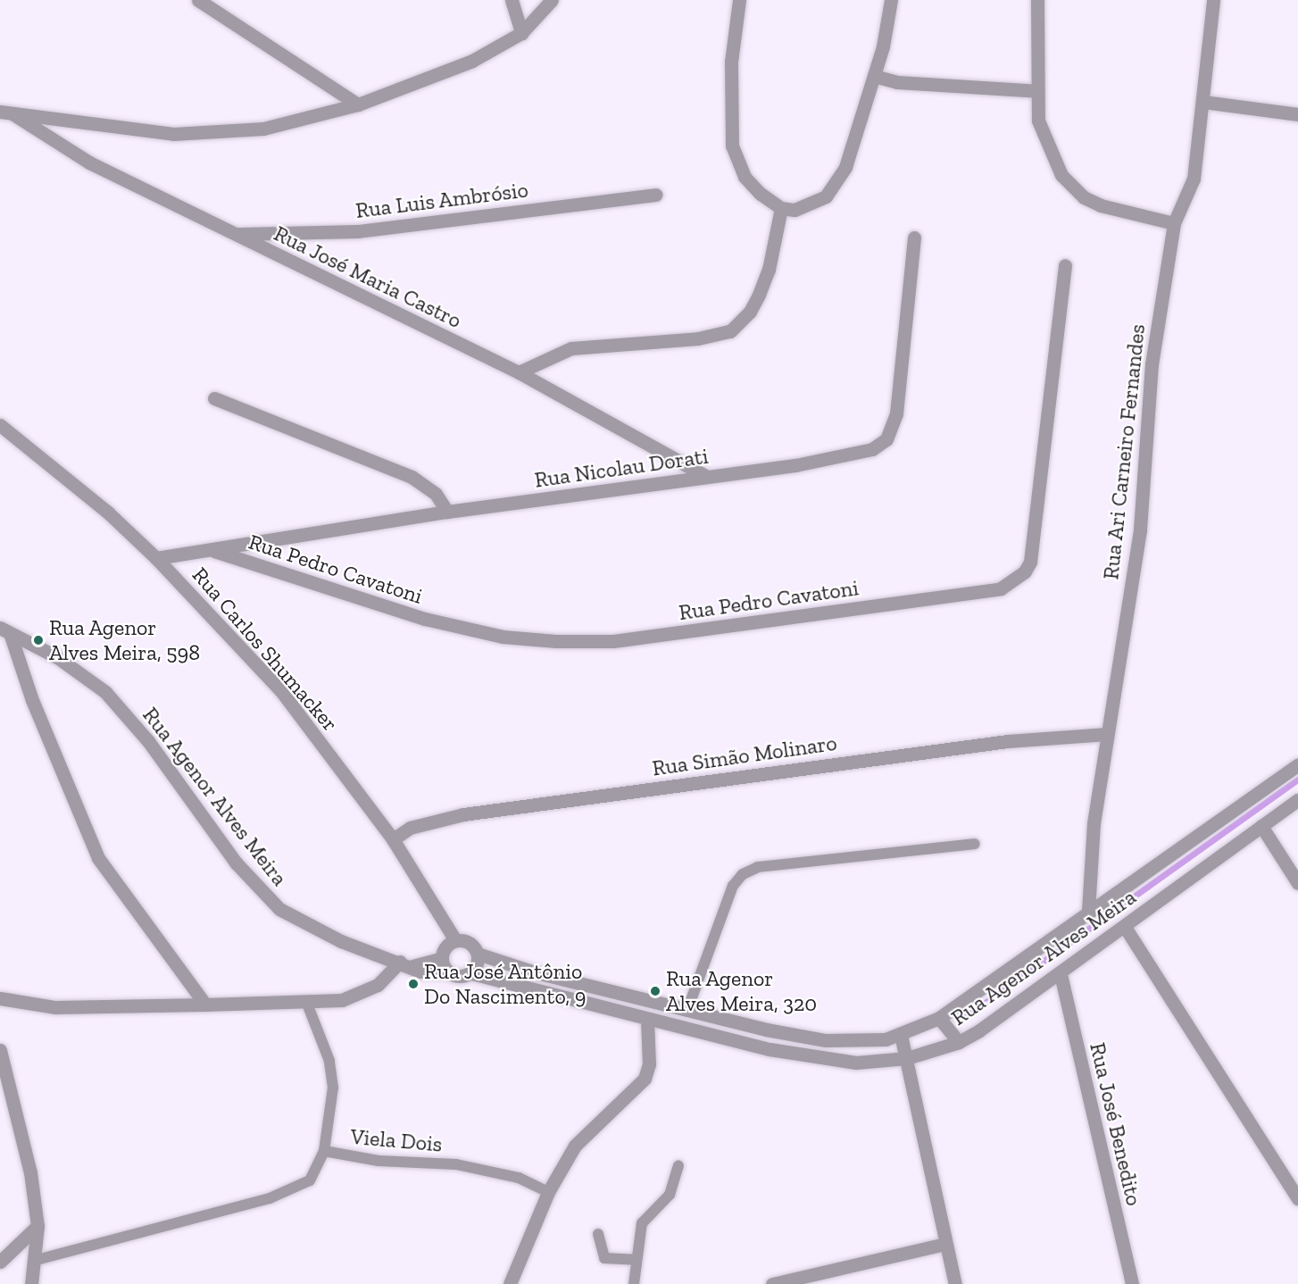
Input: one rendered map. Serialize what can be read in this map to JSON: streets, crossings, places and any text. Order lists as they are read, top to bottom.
{
  "streets": {
    "street": [
      "Rua Luis Ambrósio",
      "Rua José Maria Castro",
      "Rua Ari Carneiro Fernandes",
      "Rua Nicolau Dorati",
      "Rua Pedro Cavatoni",
      "Rua Carlos Shumacker",
      "Rua Simão Molinaro",
      "Rua Agenor Alves Meira",
      "Rua José Benedito"
    ],
    "lane": ["Viela Dois"]
  },
  "crossings": [
    ["Rua Luis Ambrósio", "Rua José Maria Castro"],
    ["Rua José Maria Castro", "Rua Nicolau Dorati"],
    ["Rua Ari Carneiro Fernandes", "Rua Simão Molinaro"],
    ["Rua Ari Carneiro Fernandes", "Rua Agenor Alves Meira"],
    ["Rua Nicolau Dorati", "Rua Pedro Cavatoni"],
    ["Rua Nicolau Dorati", "Rua Carlos Shumacker"],
    ["Rua Carlos Shumacker", "Rua Simão Molinaro"],
    ["Rua Carlos Shumacker", "Rua Agenor Alves Meira"],
    ["Rua Agenor Alves Meira", "Rua José Benedito"]
  ],
  "places": ["Rua Agenor Alves Meira, 598", "Rua José Antônio Do Nascimento, 9", "Rua Agenor Alves Meira, 320"]
}
